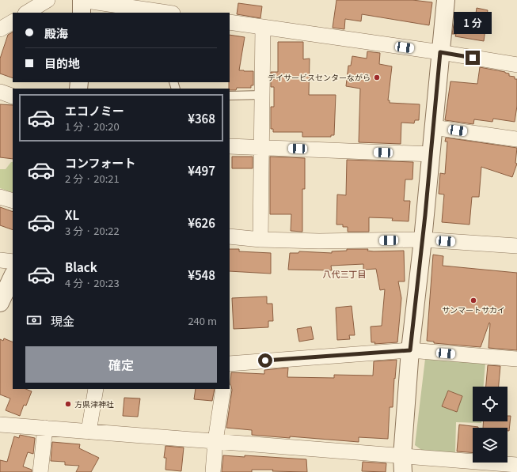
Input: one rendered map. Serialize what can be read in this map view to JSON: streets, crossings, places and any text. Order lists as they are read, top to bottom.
{
  "districts": ["八代三丁目"],
  "places": ["デイサービスセンターながら", "サンマートサカイ", "方県津神社"],
  "page": {
    "bubble": "1 分",
    "banner": ["殿海", "目的地"],
    "list": [
      {
        "name": "エコノミー",
        "note": "1 分 · 20:20",
        "value": "¥368"
      },
      {
        "name": "コンフォート",
        "note": "2 分 · 20:21",
        "value": "¥497"
      },
      {
        "name": "XL",
        "note": "3 分 · 20:22",
        "value": "¥626"
      },
      {
        "name": "Black",
        "note": "4 分 · 20:23",
        "value": "¥548"
      }
    ],
    "pay": ["現金", "240 m"],
    "buttons": "確定"
  }
}
